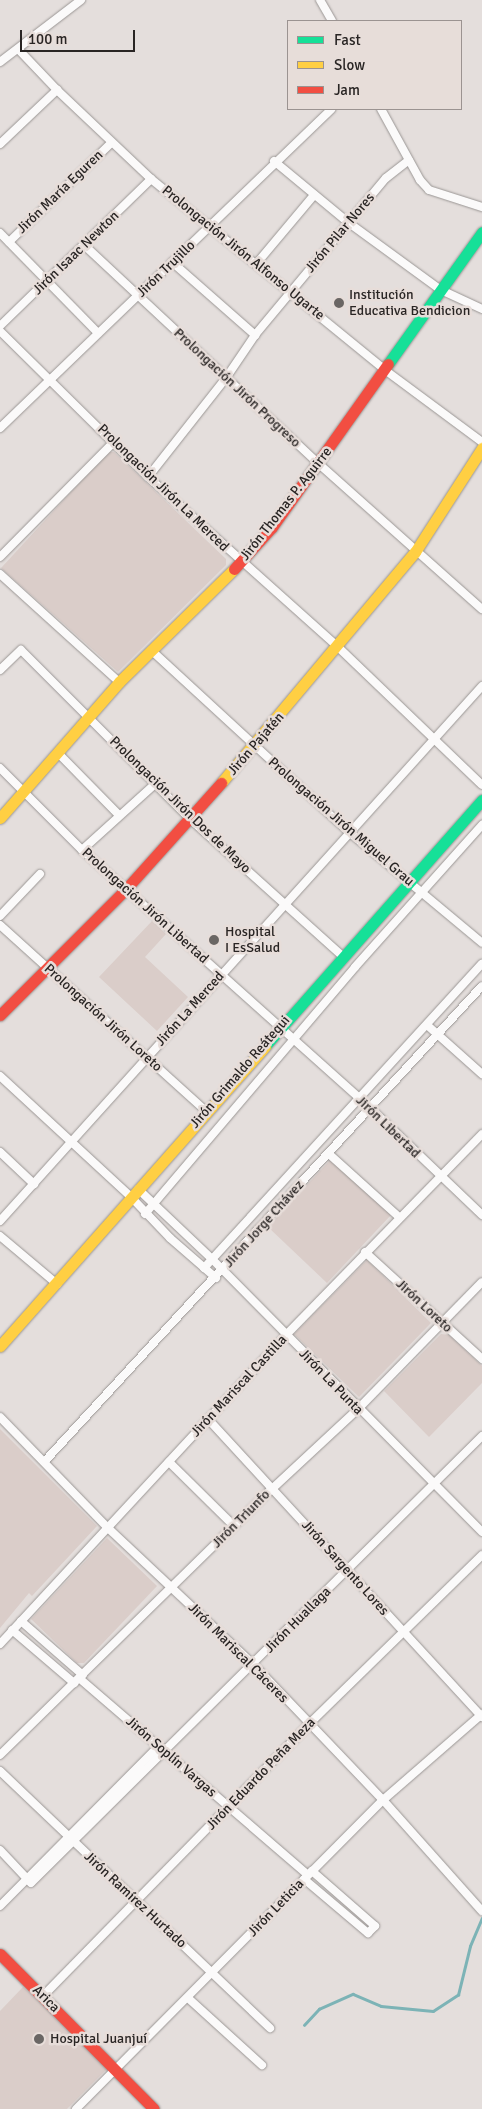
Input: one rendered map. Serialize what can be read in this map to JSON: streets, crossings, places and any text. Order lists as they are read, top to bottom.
{
  "streets": {
    "main road": [
      "Jirón Thomas P. Aguirre",
      "Jirón Pajatén",
      "Jirón Grimaldo Reátegui",
      "Arica"
    ],
    "street": [
      "Jirón María Eguren",
      "Jirón Pilar Nores",
      "Jirón Isaac Newton",
      "Prolongación Jirón Alfonso Ugarte",
      "Jirón Trujillo",
      "Prolongación Jirón Progreso",
      "Prolongación Jirón La Merced",
      "Prolongación Jirón Dos de Mayo",
      "Prolongación Jirón Miguel Grau",
      "Prolongación Jirón Libertad",
      "Jirón La Merced",
      "Prolongación Jirón Loreto",
      "Jirón Libertad",
      "Jirón Jorge Chávez",
      "Jirón Loreto",
      "Jirón La Punta",
      "Jirón Mariscal Castilla",
      "Jirón Triunfo",
      "Jirón Sargento Lores",
      "Jirón Huallaga",
      "Jirón Mariscal Cáceres",
      "Jirón Soplín Vargas",
      "Jirón Eduardo Peña Meza",
      "Jirón Ramírez Hurtado",
      "Jirón Leticia"
    ]
  },
  "crossings": [
    ["Jirón María Eguren", "Prolongación Jirón Alfonso Ugarte"],
    ["Jirón Pilar Nores", "Prolongación Jirón Alfonso Ugarte"],
    ["Jirón Pilar Nores", "Prolongación Jirón Progreso"],
    ["Jirón Pilar Nores", "Prolongación Jirón La Merced"],
    ["Jirón Isaac Newton", "Prolongación Jirón Alfonso Ugarte"],
    ["Jirón Isaac Newton", "Prolongación Jirón Progreso"],
    ["Prolongación Jirón Alfonso Ugarte", "Jirón Trujillo"],
    ["Prolongación Jirón Alfonso Ugarte", "Jirón Thomas P. Aguirre"],
    ["Jirón Trujillo", "Prolongación Jirón Progreso"],
    ["Jirón Trujillo", "Prolongación Jirón La Merced"],
    ["Prolongación Jirón Progreso", "Jirón Thomas P. Aguirre"],
    ["Prolongación Jirón Progreso", "Jirón Pajatén"],
    ["Prolongación Jirón La Merced", "Jirón Thomas P. Aguirre"],
    ["Prolongación Jirón La Merced", "Jirón Pajatén"],
    ["Prolongación Jirón La Merced", "Jirón La Merced"],
    ["Jirón Thomas P. Aguirre", "Prolongación Jirón Dos de Mayo"],
    ["Jirón Thomas P. Aguirre", "Prolongación Jirón Miguel Grau"],
    ["Jirón Thomas P. Aguirre", "Prolongación Jirón Libertad"],
    ["Jirón Pajatén", "Prolongación Jirón Dos de Mayo"],
    ["Jirón Pajatén", "Prolongación Jirón Miguel Grau"],
    ["Jirón Pajatén", "Prolongación Jirón Libertad"],
    ["Jirón Pajatén", "Prolongación Jirón Loreto"],
    ["Prolongación Jirón Dos de Mayo", "Jirón La Merced"],
    ["Prolongación Jirón Dos de Mayo", "Jirón Grimaldo Reátegui"],
    ["Prolongación Jirón Miguel Grau", "Jirón La Merced"],
    ["Prolongación Jirón Miguel Grau", "Jirón Grimaldo Reátegui"],
    ["Prolongación Jirón Libertad", "Jirón La Merced"],
    ["Prolongación Jirón Libertad", "Jirón Grimaldo Reátegui"],
    ["Prolongación Jirón Libertad", "Jirón Libertad"],
    ["Jirón La Merced", "Prolongación Jirón Loreto"],
    ["Prolongación Jirón Loreto", "Jirón Grimaldo Reátegui"],
    ["Jirón Grimaldo Reátegui", "Jirón Libertad"],
    ["Jirón Grimaldo Reátegui", "Jirón La Punta"],
    ["Jirón Libertad", "Jirón Jorge Chávez"],
    ["Jirón Libertad", "Jirón Mariscal Castilla"],
    ["Jirón Jorge Chávez", "Jirón La Punta"],
    ["Jirón Jorge Chávez", "Jirón Mariscal Cáceres"],
    ["Jirón Loreto", "Jirón Mariscal Castilla"],
    ["Jirón Loreto", "Jirón Triunfo"],
    ["Jirón La Punta", "Jirón Mariscal Castilla"],
    ["Jirón La Punta", "Jirón Triunfo"],
    ["Jirón La Punta", "Jirón Huallaga"],
    ["Jirón Mariscal Castilla", "Jirón Sargento Lores"],
    ["Jirón Mariscal Castilla", "Jirón Mariscal Cáceres"],
    ["Jirón Mariscal Castilla", "Jirón Soplín Vargas"],
    ["Jirón Triunfo", "Jirón Sargento Lores"],
    ["Jirón Triunfo", "Jirón Mariscal Cáceres"],
    ["Jirón Triunfo", "Jirón Soplín Vargas"],
    ["Jirón Sargento Lores", "Jirón Huallaga"],
    ["Jirón Sargento Lores", "Jirón Eduardo Peña Meza"],
    ["Jirón Sargento Lores", "Jirón Leticia"],
    ["Jirón Huallaga", "Jirón Mariscal Cáceres"],
    ["Jirón Huallaga", "Jirón Soplín Vargas"],
    ["Jirón Huallaga", "Jirón Ramírez Hurtado"],
    ["Jirón Mariscal Cáceres", "Jirón Eduardo Peña Meza"],
    ["Jirón Mariscal Cáceres", "Jirón Leticia"],
    ["Jirón Soplín Vargas", "Jirón Eduardo Peña Meza"],
    ["Jirón Soplín Vargas", "Jirón Leticia"],
    ["Jirón Eduardo Peña Meza", "Jirón Ramírez Hurtado"],
    ["Jirón Eduardo Peña Meza", "Arica"],
    ["Jirón Ramírez Hurtado", "Jirón Leticia"],
    ["Jirón Leticia", "Arica"]
  ],
  "places": ["Institución Educativa Bendicion", "Hospital I EsSalud", "Hospital Juanjuí"],
  "legend": ["Fast", "Slow", "Jam"],
  "scale_bar": "100 m"
}
